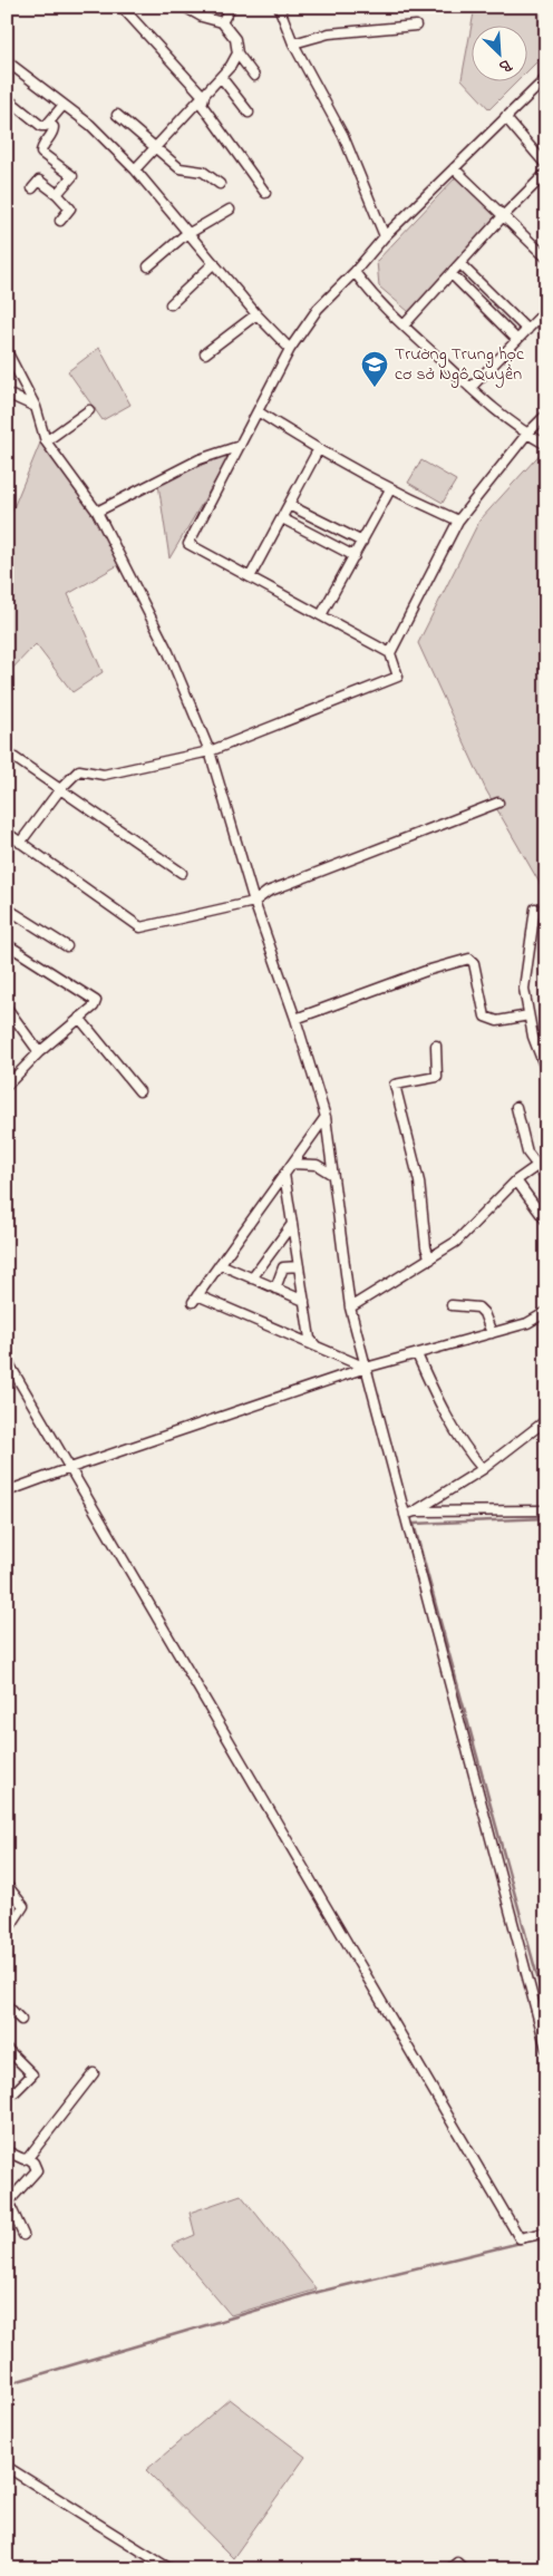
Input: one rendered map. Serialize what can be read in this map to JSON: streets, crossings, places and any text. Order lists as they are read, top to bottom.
{
  "places": {
    "school or university": ["Trường Trung học cơ sở Ngô Quyền"]
  },
  "north": "bottom right"
}
